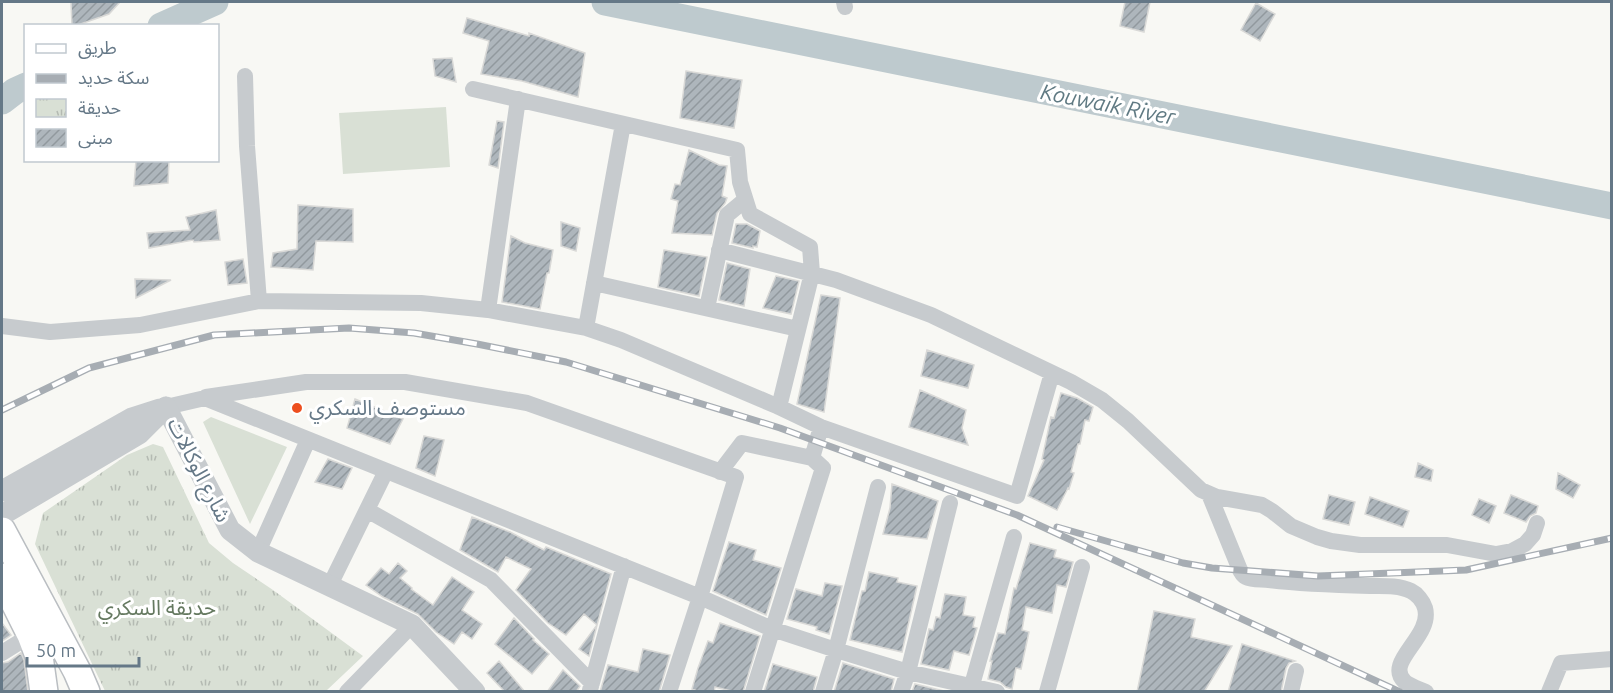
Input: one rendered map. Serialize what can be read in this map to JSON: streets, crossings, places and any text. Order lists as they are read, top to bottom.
{
  "streets": {
    "street": ["شارع الوكالات"]
  },
  "water": ["Kouwaik River"],
  "parks": ["حديقة السكري"],
  "places": ["مستوصف السكري"],
  "legend": [
    "طريق",
    "سكة حديد",
    "حديقة",
    "مبنى"
  ],
  "scale_bar": "50 m"
}
